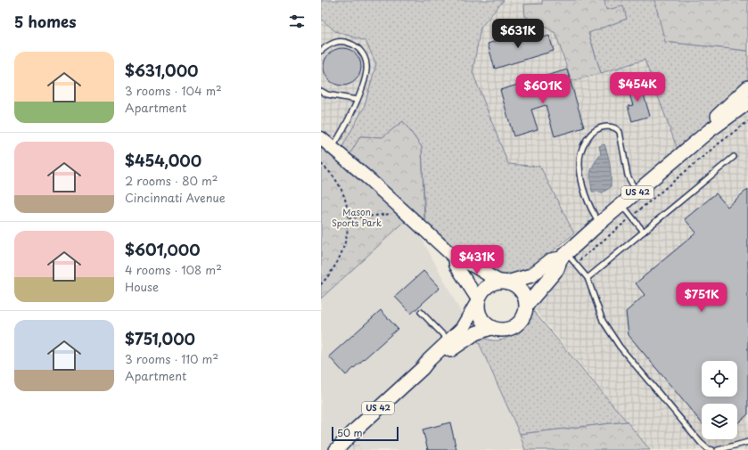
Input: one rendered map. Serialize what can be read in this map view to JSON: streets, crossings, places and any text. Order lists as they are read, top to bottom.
{
  "streets": {
    "main road": ["US 42"]
  },
  "parks": ["Mason Sports Park"],
  "scale_bar": "50 m",
  "page": {
    "heading": "5 homes",
    "price": [
      "$631K",
      "$454K",
      "$601K",
      "$431K",
      "$751K"
    ],
    "list": [
      {
        "name": "$631,000",
        "note": "3 rooms · 104 m² · Apartment"
      },
      {
        "name": "$454,000",
        "note": "2 rooms · 80 m² · Cincinnati Avenue"
      },
      {
        "name": "$601,000",
        "note": "4 rooms · 108 m² · House"
      },
      {
        "name": "$751,000",
        "note": "3 rooms · 110 m² · Apartment"
      }
    ],
    "scale": "50 m"
  }
}
